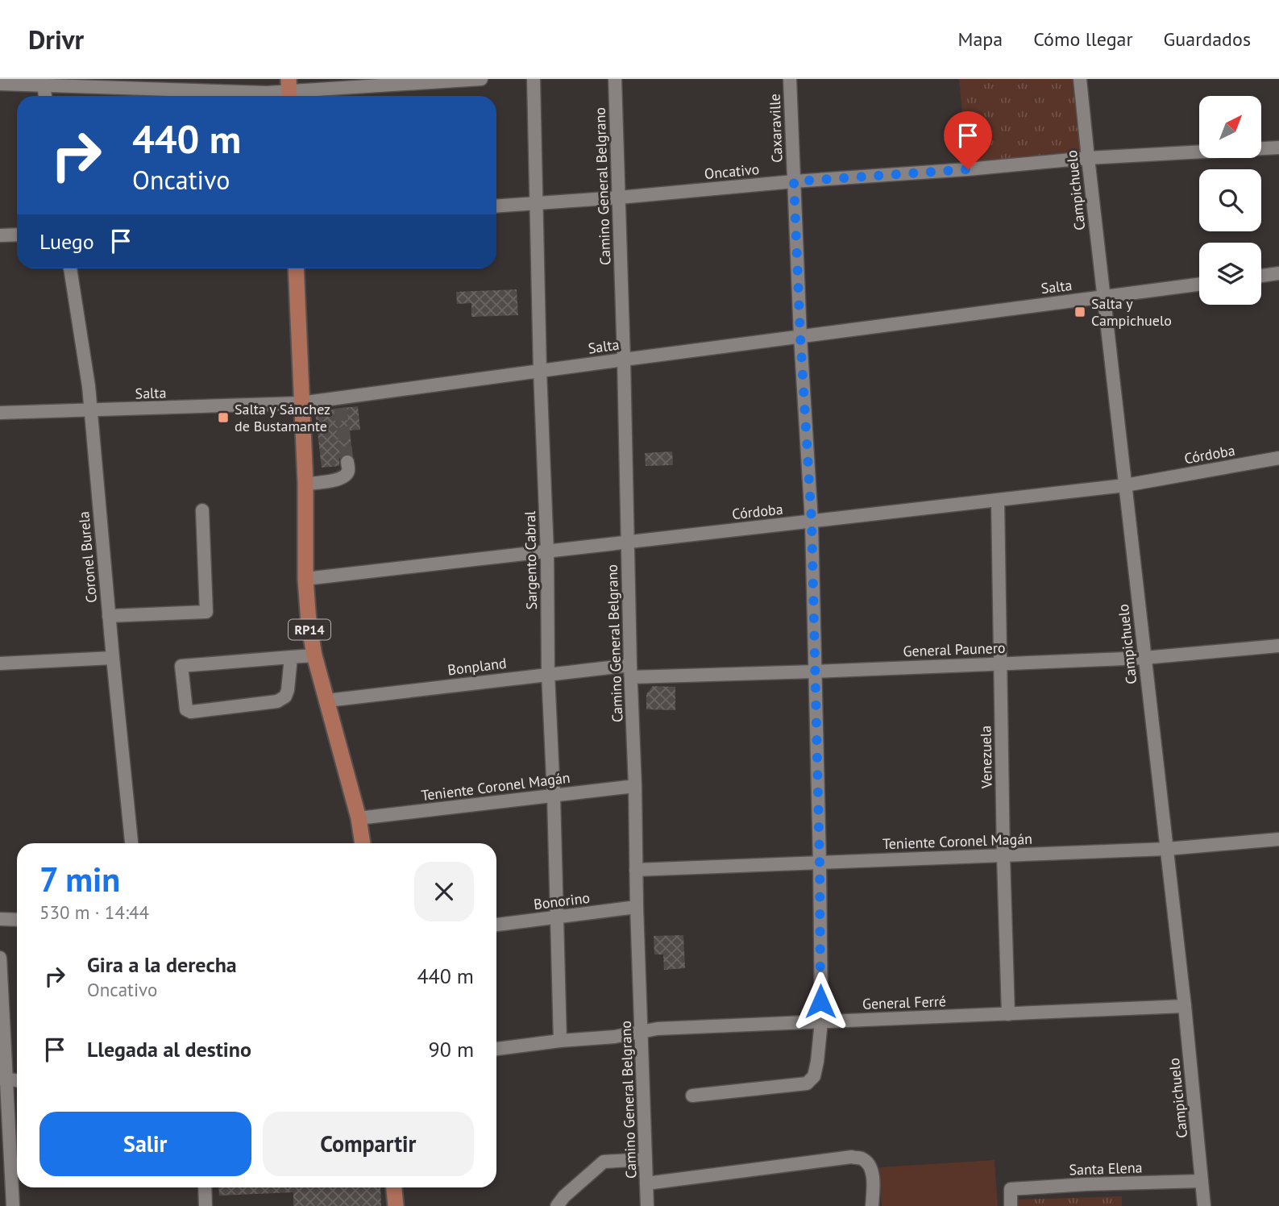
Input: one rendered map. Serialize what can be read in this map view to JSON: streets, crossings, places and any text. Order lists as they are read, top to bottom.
{
  "streets": {
    "main road": ["RP14"],
    "street": [
      "Caxaraville",
      "Oncativo",
      "Camino General Belgrano",
      "Campichuelo",
      "Salta",
      "Córdoba",
      "Coronel Burela",
      "Sargento Cabral",
      "General Paunero",
      "Bonpland",
      "Venezuela",
      "Teniente Coronel Magán",
      "Bonorino",
      "General Ferré",
      "Santa Elena"
    ]
  },
  "crossings": [
    ["Caxaraville", "Oncativo"],
    ["Caxaraville", "Salta"],
    ["Caxaraville", "Córdoba"],
    ["Caxaraville", "General Paunero"],
    ["Caxaraville", "Teniente Coronel Magán"],
    ["Caxaraville", "General Ferré"],
    ["Oncativo", "Camino General Belgrano"],
    ["Oncativo", "Campichuelo"],
    ["Oncativo", "Sargento Cabral"],
    ["Camino General Belgrano", "Salta"],
    ["Camino General Belgrano", "Córdoba"],
    ["Camino General Belgrano", "General Paunero"],
    ["Camino General Belgrano", "Bonpland"],
    ["Camino General Belgrano", "Teniente Coronel Magán"],
    ["Camino General Belgrano", "Bonorino"],
    ["Camino General Belgrano", "General Ferré"],
    ["Campichuelo", "Salta"],
    ["Campichuelo", "Córdoba"],
    ["Campichuelo", "General Paunero"],
    ["Campichuelo", "Teniente Coronel Magán"],
    ["Campichuelo", "General Ferré"],
    ["Campichuelo", "Santa Elena"],
    ["Salta", "Coronel Burela"],
    ["Salta", "Sargento Cabral"],
    ["Salta", "RP14"],
    ["Córdoba", "Sargento Cabral"],
    ["Córdoba", "RP14"],
    ["Córdoba", "Venezuela"],
    ["Sargento Cabral", "Bonpland"],
    ["Sargento Cabral", "Teniente Coronel Magán"],
    ["Sargento Cabral", "Bonorino"],
    ["Sargento Cabral", "General Ferré"],
    ["RP14", "Bonpland"],
    ["RP14", "Teniente Coronel Magán"],
    ["General Paunero", "Bonpland"],
    ["General Paunero", "Venezuela"],
    ["Venezuela", "Teniente Coronel Magán"],
    ["Venezuela", "General Ferré"]
  ],
  "places": {
    "transit": ["Salta y Campichuelo", "Salta y Sánchez de Bustamante"]
  },
  "north": "top right",
  "page": {
    "header": "Drivr",
    "nav": ["Mapa", "Cómo llegar", "Guardados"],
    "turn": ["440 m", "Oncativo"],
    "then": "Luego",
    "heading": ["7 min", "530 m · 14:44"],
    "list": [
      {
        "name": "Gira a la derecha",
        "note": "Oncativo",
        "value": "440 m"
      },
      {
        "name": "Llegada al destino",
        "value": "90 m"
      }
    ],
    "buttons": ["Salir", "Compartir"]
  }
}
